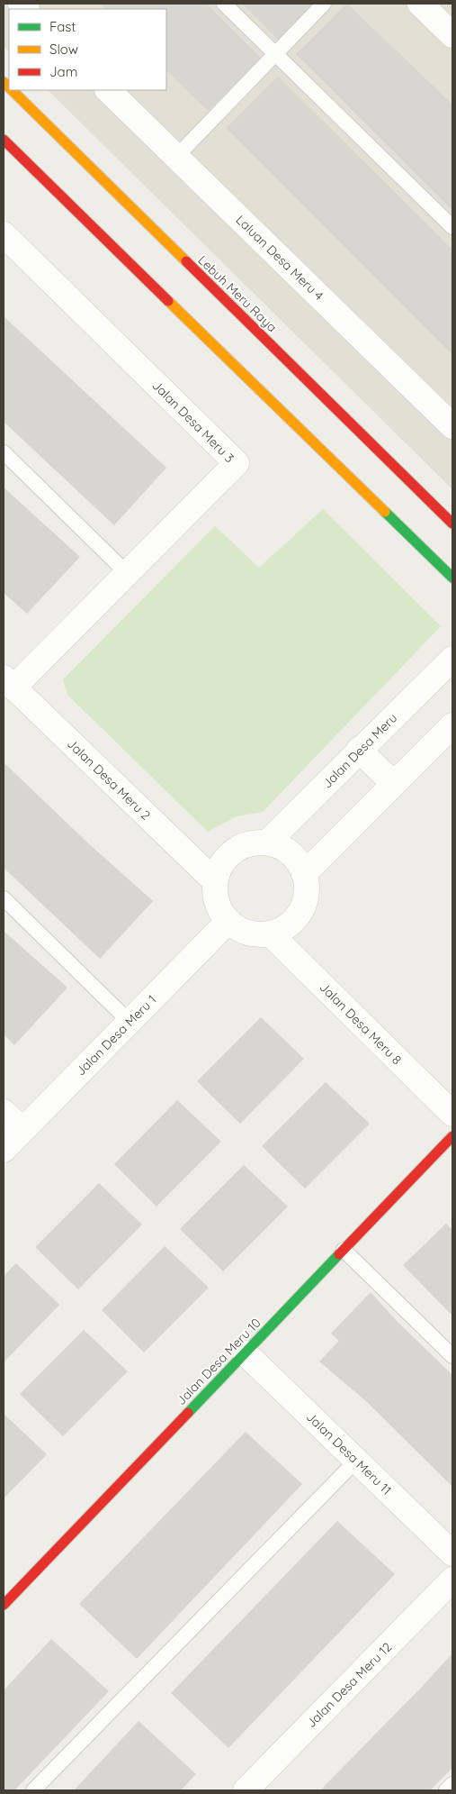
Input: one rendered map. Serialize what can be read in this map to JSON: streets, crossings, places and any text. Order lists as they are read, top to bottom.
{
  "streets": {
    "main road": ["Lebuh Meru Raya", "Jalan Desa Meru 10"],
    "street": [
      "Laluan Desa Meru 4",
      "Jalan Desa Meru 3",
      "Jalan Desa Meru",
      "Jalan Desa Meru 2",
      "Jalan Desa Meru 8",
      "Jalan Desa Meru 1",
      "Jalan Desa Meru 11",
      "Jalan Desa Meru 12"
    ]
  },
  "crossings": [
    ["Jalan Desa Meru 3", "Jalan Desa Meru 2"],
    ["Jalan Desa Meru", "Jalan Desa Meru 2"],
    ["Jalan Desa Meru", "Jalan Desa Meru 8"],
    ["Jalan Desa Meru", "Jalan Desa Meru 1"],
    ["Jalan Desa Meru 2", "Jalan Desa Meru 8"],
    ["Jalan Desa Meru 2", "Jalan Desa Meru 1"],
    ["Jalan Desa Meru 8", "Jalan Desa Meru 1"],
    ["Jalan Desa Meru 10", "Jalan Desa Meru 11"]
  ],
  "legend": ["Fast", "Slow", "Jam"]
}
